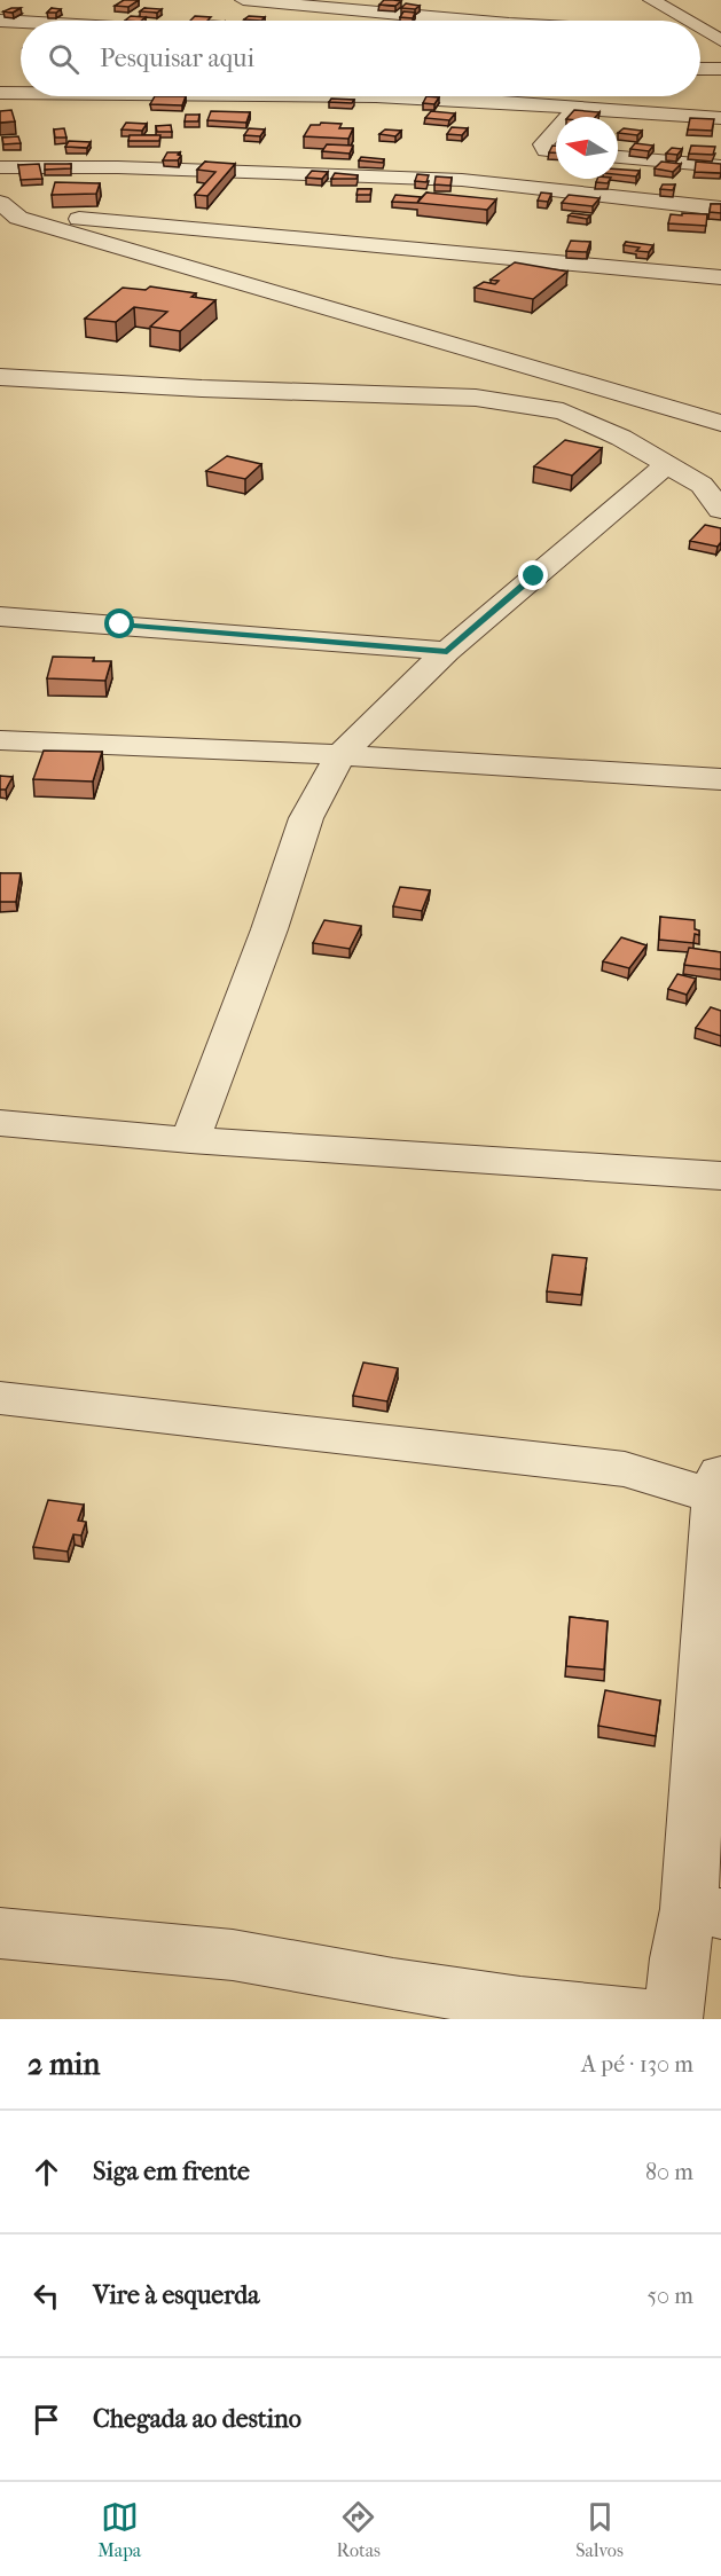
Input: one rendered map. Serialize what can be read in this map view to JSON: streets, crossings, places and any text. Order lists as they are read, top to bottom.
{
  "north": "left",
  "page": {
    "search": "Pesquisar aqui",
    "heading": ["2 min", "A pé · 130 m"],
    "list": [
      ["Siga em frente", "80 m"],
      ["Vire à esquerda", "50 m"],
      "Chegada ao destino"
    ],
    "nav": ["Mapa", "Rotas", "Salvos"]
  }
}
